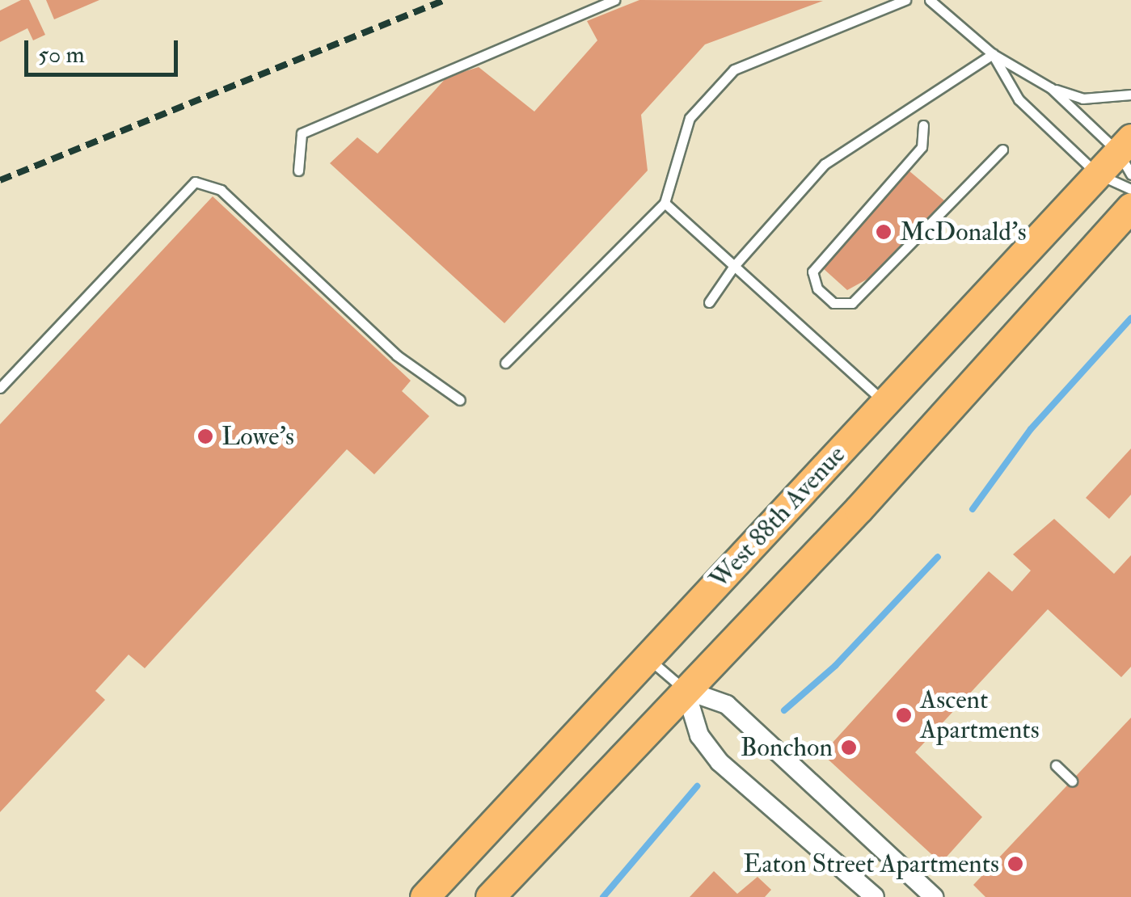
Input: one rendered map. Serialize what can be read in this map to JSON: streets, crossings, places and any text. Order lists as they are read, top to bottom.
{
  "streets": {
    "main road": ["West 88th Avenue"]
  },
  "places": [
    "McDonald's",
    "Lowe's",
    "Ascent Apartments",
    "Bonchon",
    "Eaton Street Apartments"
  ],
  "scale_bar": "50 m"
}
